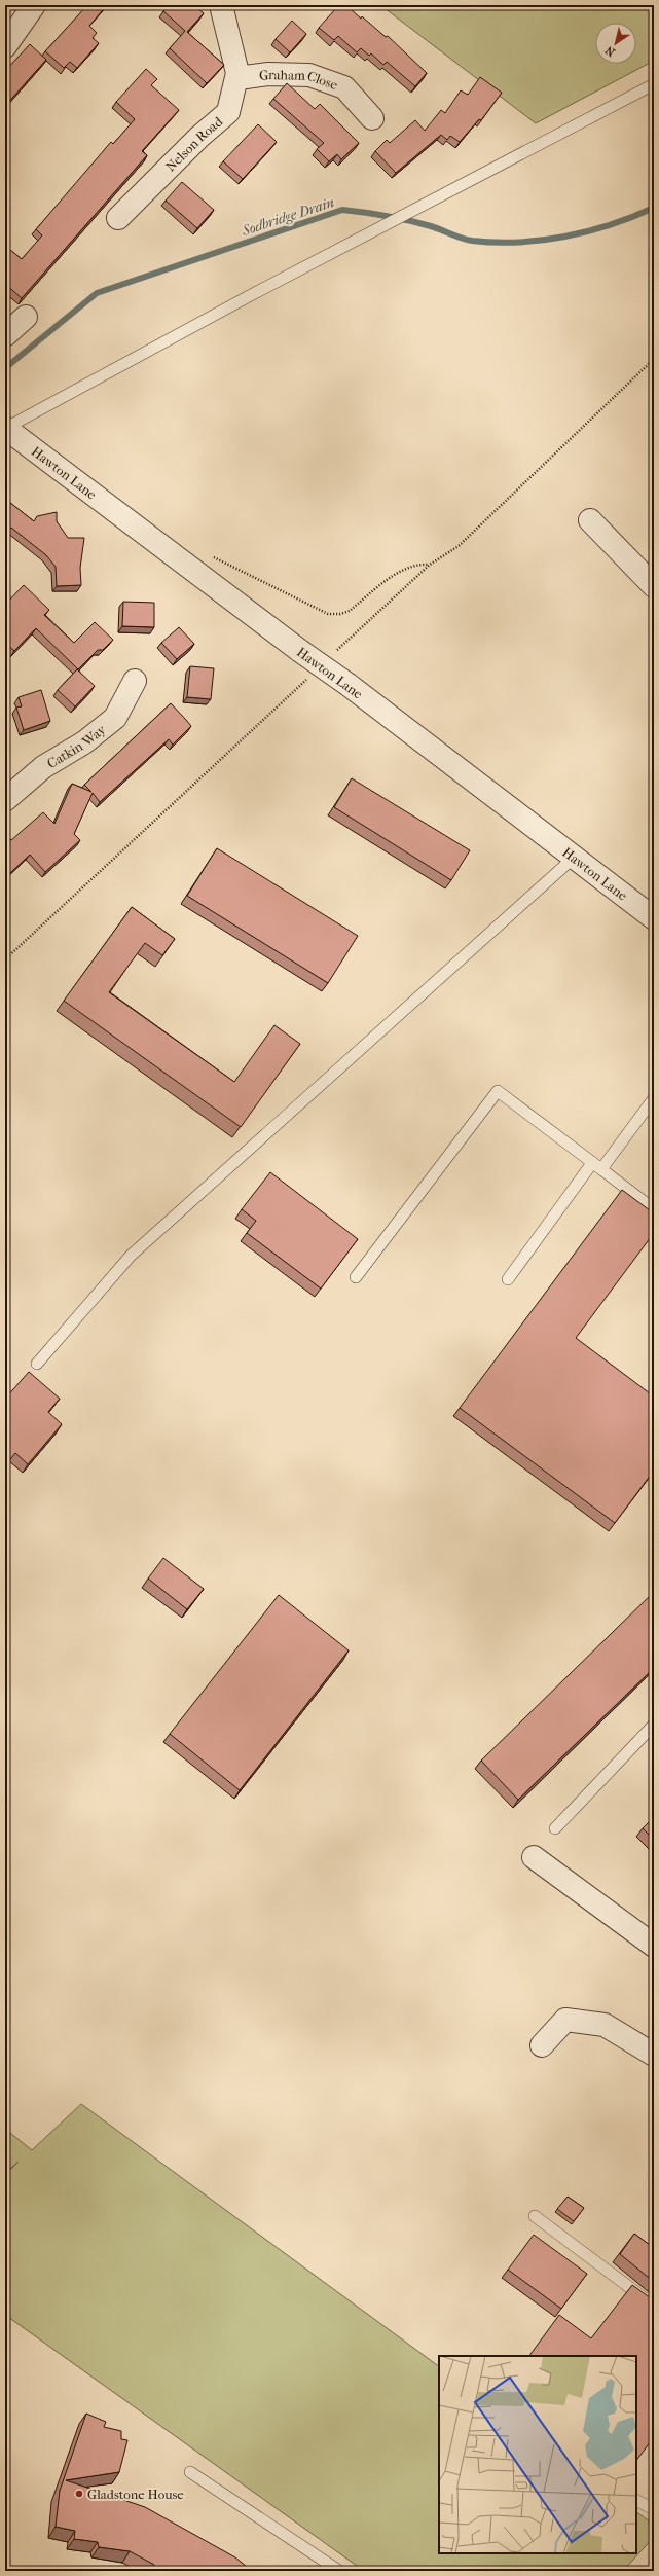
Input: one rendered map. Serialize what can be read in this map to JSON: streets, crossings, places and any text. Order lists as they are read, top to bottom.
{
  "streets": {
    "street": [
      "Graham Close",
      "Nelson Road",
      "Hawton Lane",
      "Catkin Way"
    ]
  },
  "crossings": [
    ["Graham Close", "Nelson Road"]
  ],
  "water": ["Sodbridge Drain"],
  "places": ["Gladstone House"],
  "north": "bottom left"
}
